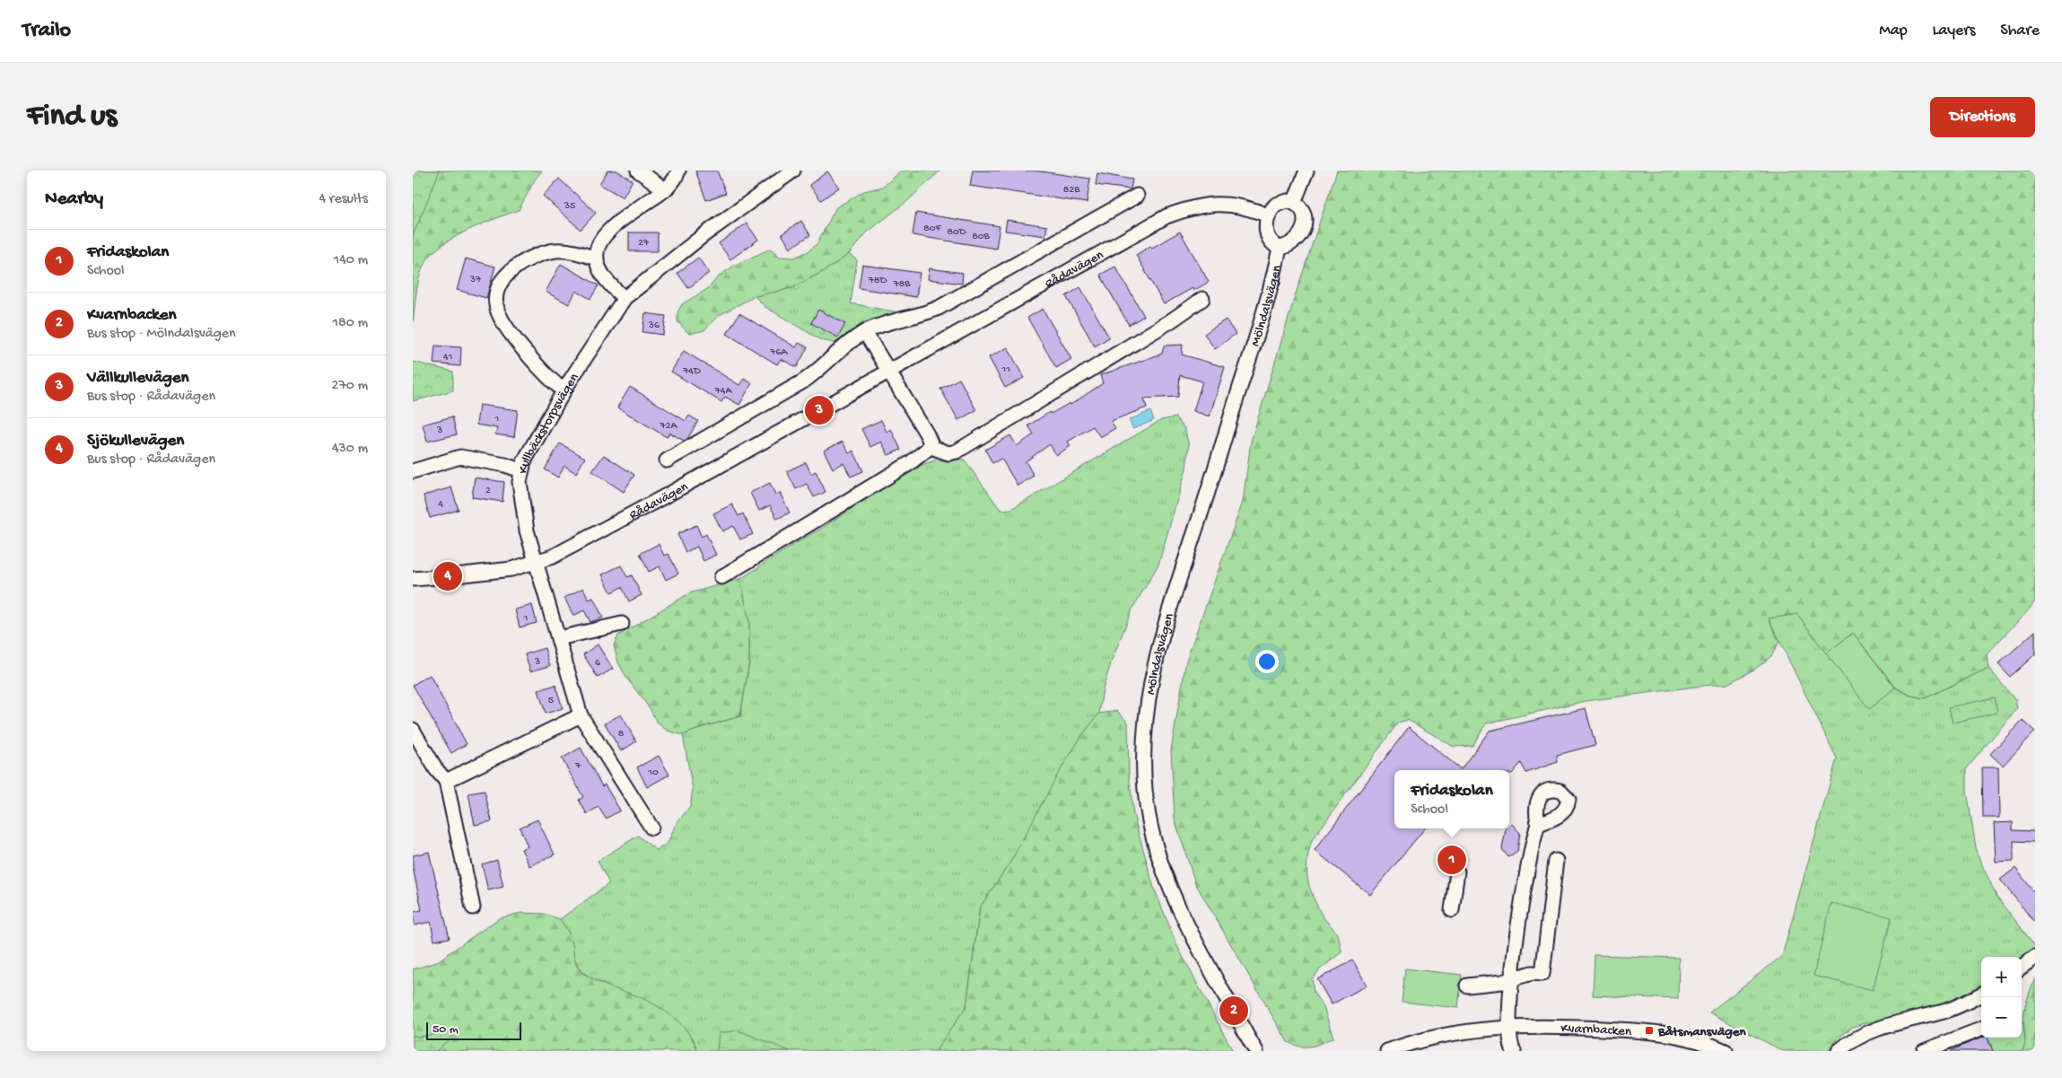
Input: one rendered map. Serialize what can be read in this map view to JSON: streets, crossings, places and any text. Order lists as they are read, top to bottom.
{
  "streets": {
    "street": [
      "Rådavägen",
      "Mölndalsvägen",
      "Kullbäckstorpsvägen",
      "Kvarnbacken"
    ]
  },
  "crossings": [
    ["Rådavägen", "Mölndalsvägen"],
    ["Rådavägen", "Kullbäckstorpsvägen"]
  ],
  "places": {
    "transit": ["Båtsmansvägen"]
  },
  "house_numbers": [
    "82B",
    "35",
    "80F",
    "80D",
    "80B",
    "27",
    "37",
    "78D",
    "78B",
    "36",
    "76A",
    "41",
    "11",
    "74D",
    "74A",
    "1",
    "72A",
    "3",
    "2",
    "4",
    "1",
    "3",
    "6",
    "5",
    "8",
    "7",
    "10"
  ],
  "scale_bar": "50 m",
  "page": {
    "header": "Trailo",
    "nav": ["Map", "Layers", "Share"],
    "buttons": "Directions",
    "title": "Find us",
    "heading": ["Nearby", "4 results"],
    "list": [
      {
        "mark": "1",
        "name": "Fridaskolan",
        "note": "School",
        "value": "140 m"
      },
      {
        "mark": "2",
        "name": "Kvarnbacken",
        "note": "Bus stop · Mölndalsvägen",
        "value": "180 m"
      },
      {
        "mark": "3",
        "name": "Vällkullevägen",
        "note": "Bus stop · Rådavägen",
        "value": "270 m"
      },
      {
        "mark": "4",
        "name": "Sjökullevägen",
        "note": "Bus stop · Rådavägen",
        "value": "430 m"
      }
    ],
    "pins": [
      "3",
      "4",
      "1",
      "2"
    ],
    "popup": ["Fridaskolan", "School"],
    "map_buttons": ["+", "−"],
    "scale": "50 m"
  }
}
